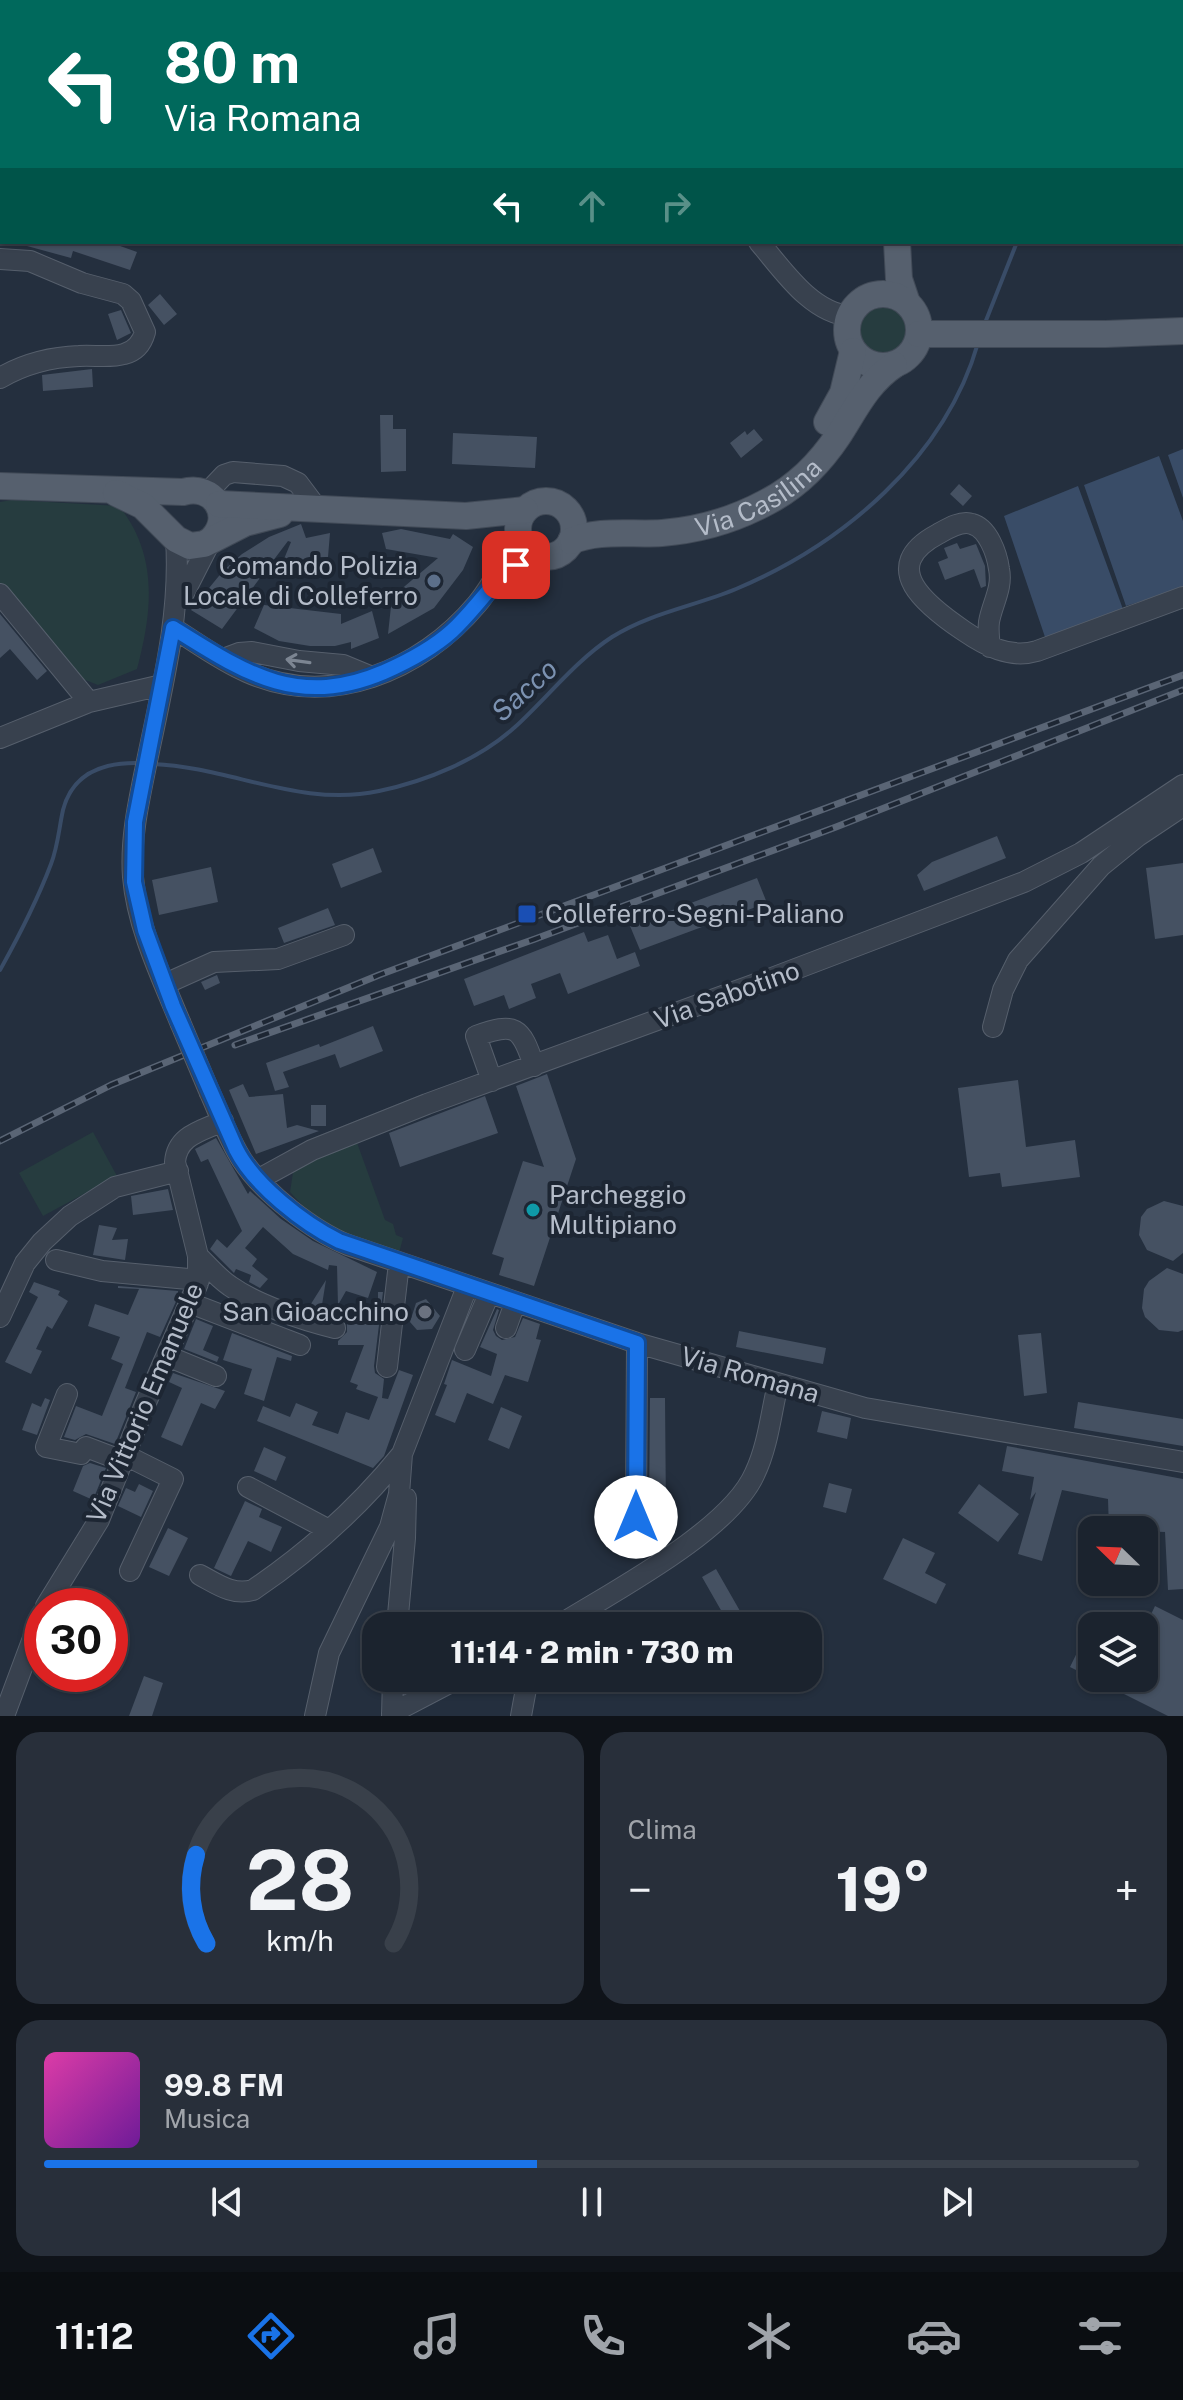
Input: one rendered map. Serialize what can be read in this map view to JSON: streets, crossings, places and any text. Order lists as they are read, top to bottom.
{
  "streets": {
    "main road": ["Via Casilina"],
    "street": ["Via Sabotino", "Via Romana", "Via Vittorio Emanuele"]
  },
  "crossings": [
    ["Via Sabotino", "Via Romana"]
  ],
  "water": ["Sacco"],
  "places": {
    "other": ["Comando Polizia Locale di Colleferro", "Parcheggio Multipiano", "San Gioacchino"],
    "transit": ["Colleferro-Segni-Paliano"]
  },
  "north": "top left",
  "page": {
    "turn": ["80 m", "Via Romana"],
    "limit": "30",
    "trip": "11:14 · 2 min · 730 m",
    "tile": "Clima",
    "heat": ["−", "19°", "+"],
    "song": ["99.8 FM", "Musica"],
    "tabs": "11:12",
    "gauge": ["28", "km/h"]
  }
}
